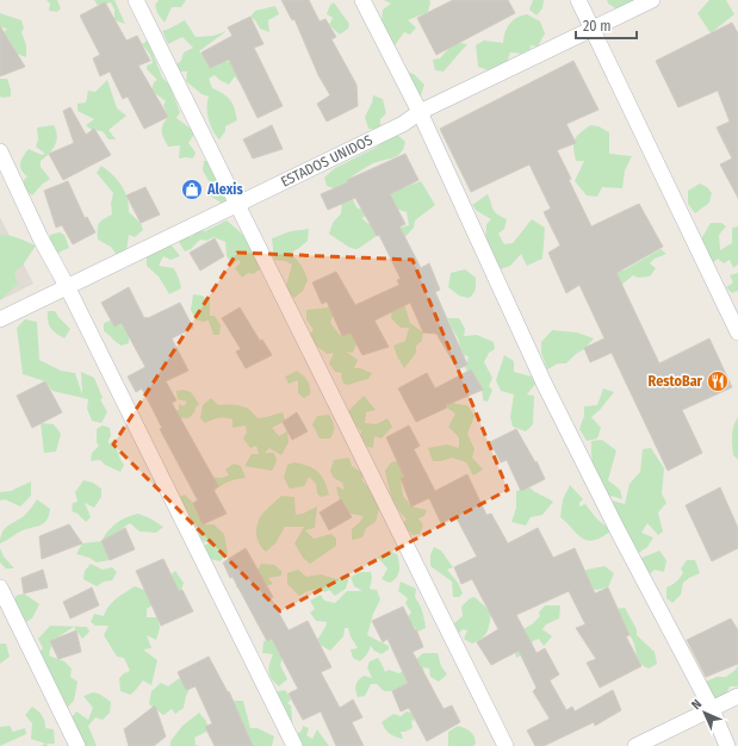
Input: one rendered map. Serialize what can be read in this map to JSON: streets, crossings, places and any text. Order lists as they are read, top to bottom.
{
  "streets": {
    "street": ["ESTADOS UNIDOS"]
  },
  "places": {
    "shop": ["Alexis"],
    "restaurant": ["RestoBar"]
  },
  "scale_bar": "20 m",
  "north": "top left"
}
